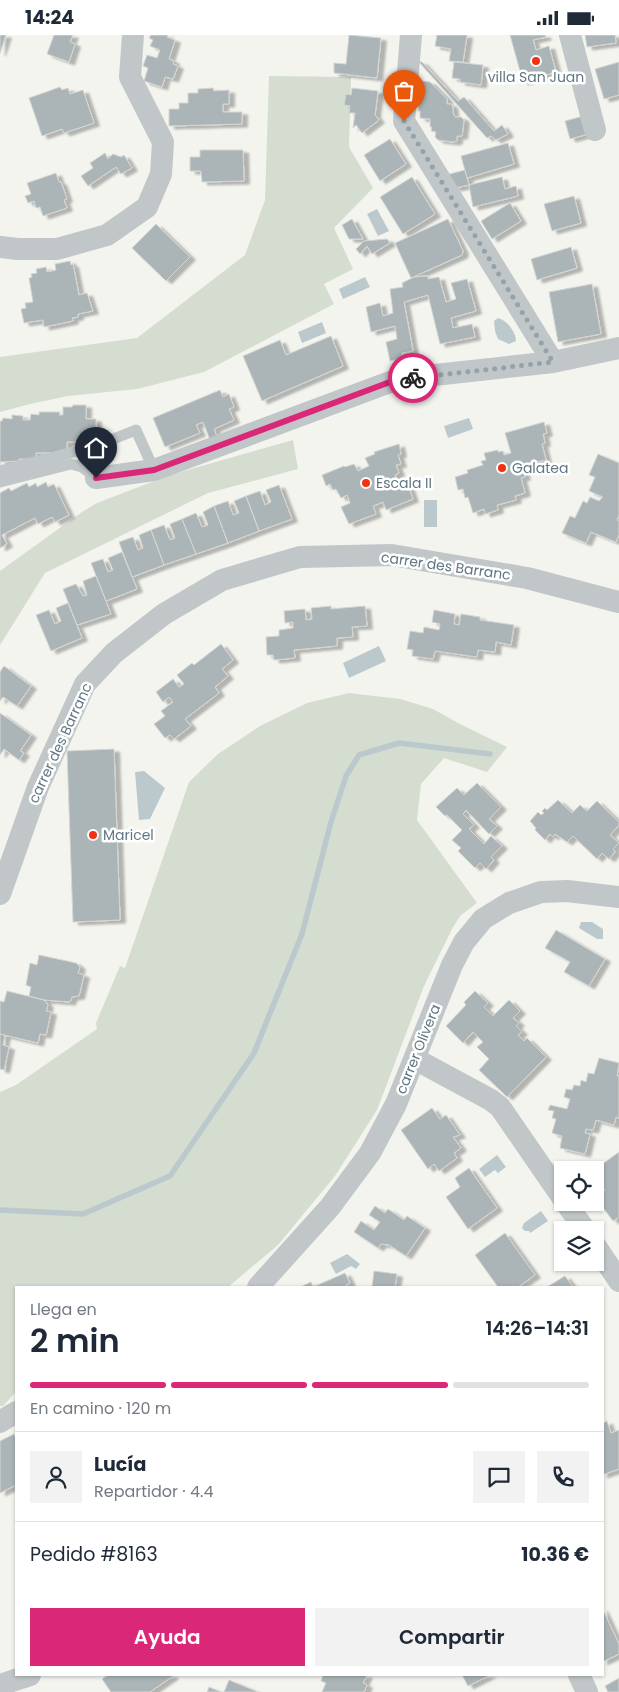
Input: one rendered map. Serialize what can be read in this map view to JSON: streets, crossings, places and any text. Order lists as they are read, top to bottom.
{
  "streets": {
    "street": ["carrer des Barranc", "carrer Olivera"]
  },
  "places": [
    "villa San Juan",
    "Galatea",
    "Escala II",
    "Maricel"
  ],
  "page": {
    "status": "14:24",
    "heading": ["2 min", "Llega en", "14:26–14:31"],
    "panel": [
      "Lucía",
      "Repartidor · 4.4",
      "Pedido #8163",
      "10.36 €"
    ],
    "bar": "En camino · 120 m",
    "buttons": ["Ayuda", "Compartir"]
  }
}
